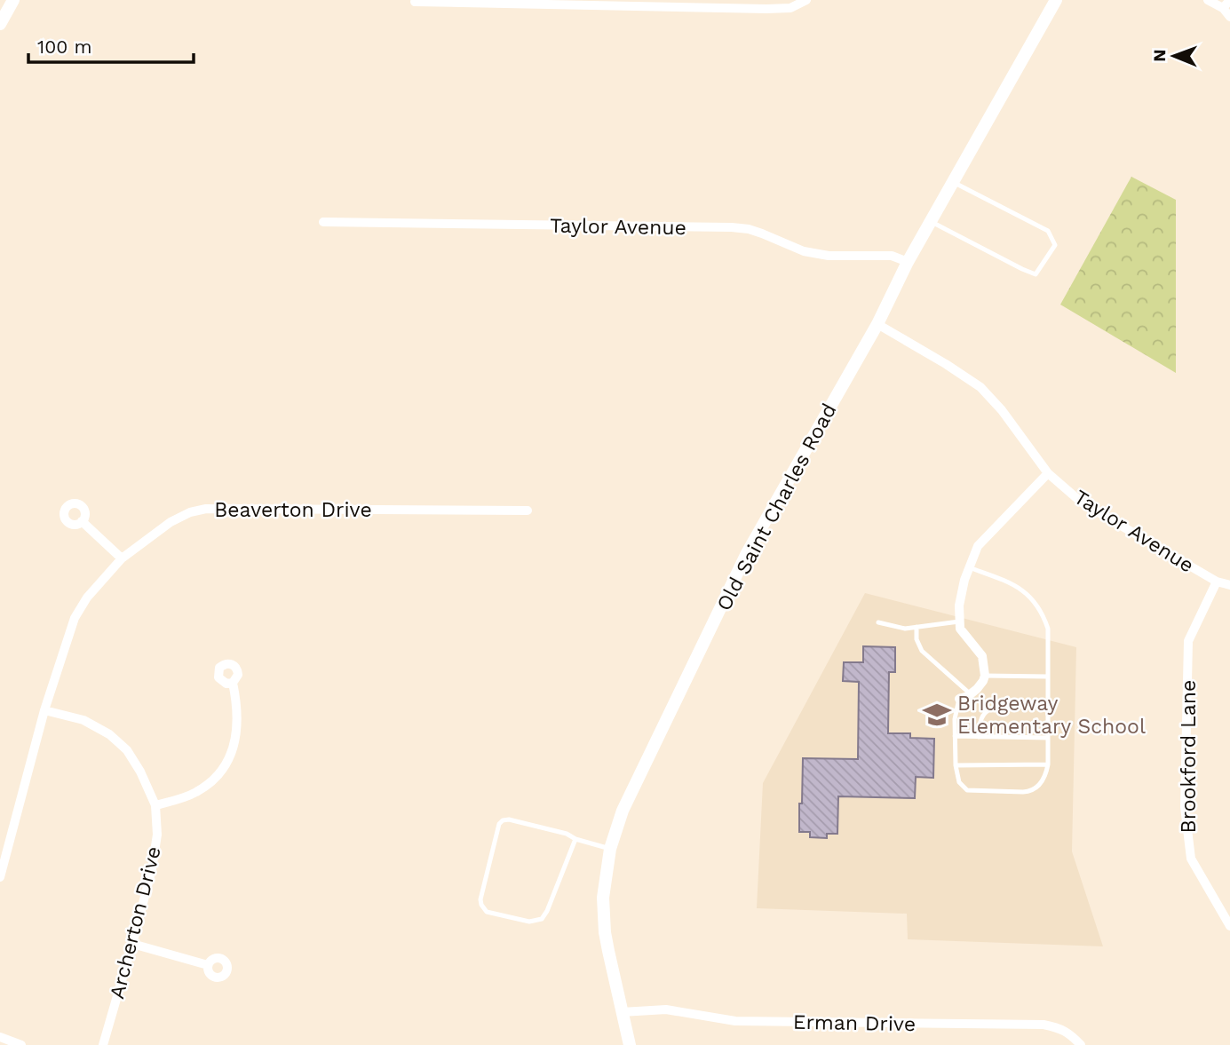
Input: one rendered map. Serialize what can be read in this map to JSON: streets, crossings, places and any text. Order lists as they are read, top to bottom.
{
  "streets": {
    "street": [
      "Taylor Avenue",
      "Old Saint Charles Road",
      "Beaverton Drive",
      "Brookford Lane",
      "Archerton Drive",
      "Erman Drive"
    ]
  },
  "crossings": [
    ["Taylor Avenue", "Old Saint Charles Road"],
    ["Taylor Avenue", "Brookford Lane"],
    ["Old Saint Charles Road", "Erman Drive"],
    ["Beaverton Drive", "Archerton Drive"]
  ],
  "places": {
    "school or university": ["Bridgeway Elementary School"]
  },
  "scale_bar": "100 m",
  "north": "left"
}
